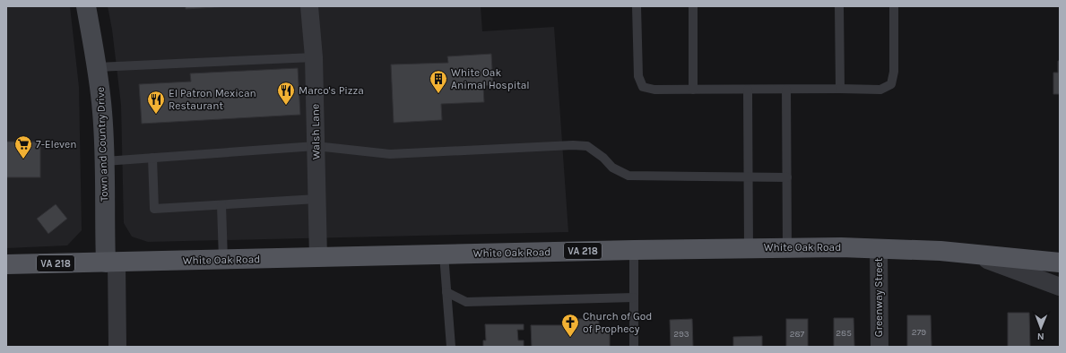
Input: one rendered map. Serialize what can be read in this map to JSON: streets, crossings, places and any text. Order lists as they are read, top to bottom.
{
  "streets": {
    "main road": ["White Oak Road", "VA 218"],
    "street": ["Walsh Lane", "Town and Country Drive", "Greenway Street"]
  },
  "crossings": [
    ["Walsh Lane", "White Oak Road"],
    ["Town and Country Drive", "White Oak Road"],
    ["White Oak Road", "Greenway Street"]
  ],
  "places": {
    "building": ["White Oak Animal Hospital"],
    "restaurant": ["Marco's Pizza", "El Patron Mexican Restaurant"],
    "supermarket": ["7-Eleven"],
    "church": ["Church of God of Prophecy"]
  },
  "house_numbers": [
    "279",
    "285",
    "293",
    "287"
  ],
  "north": "bottom"
}
